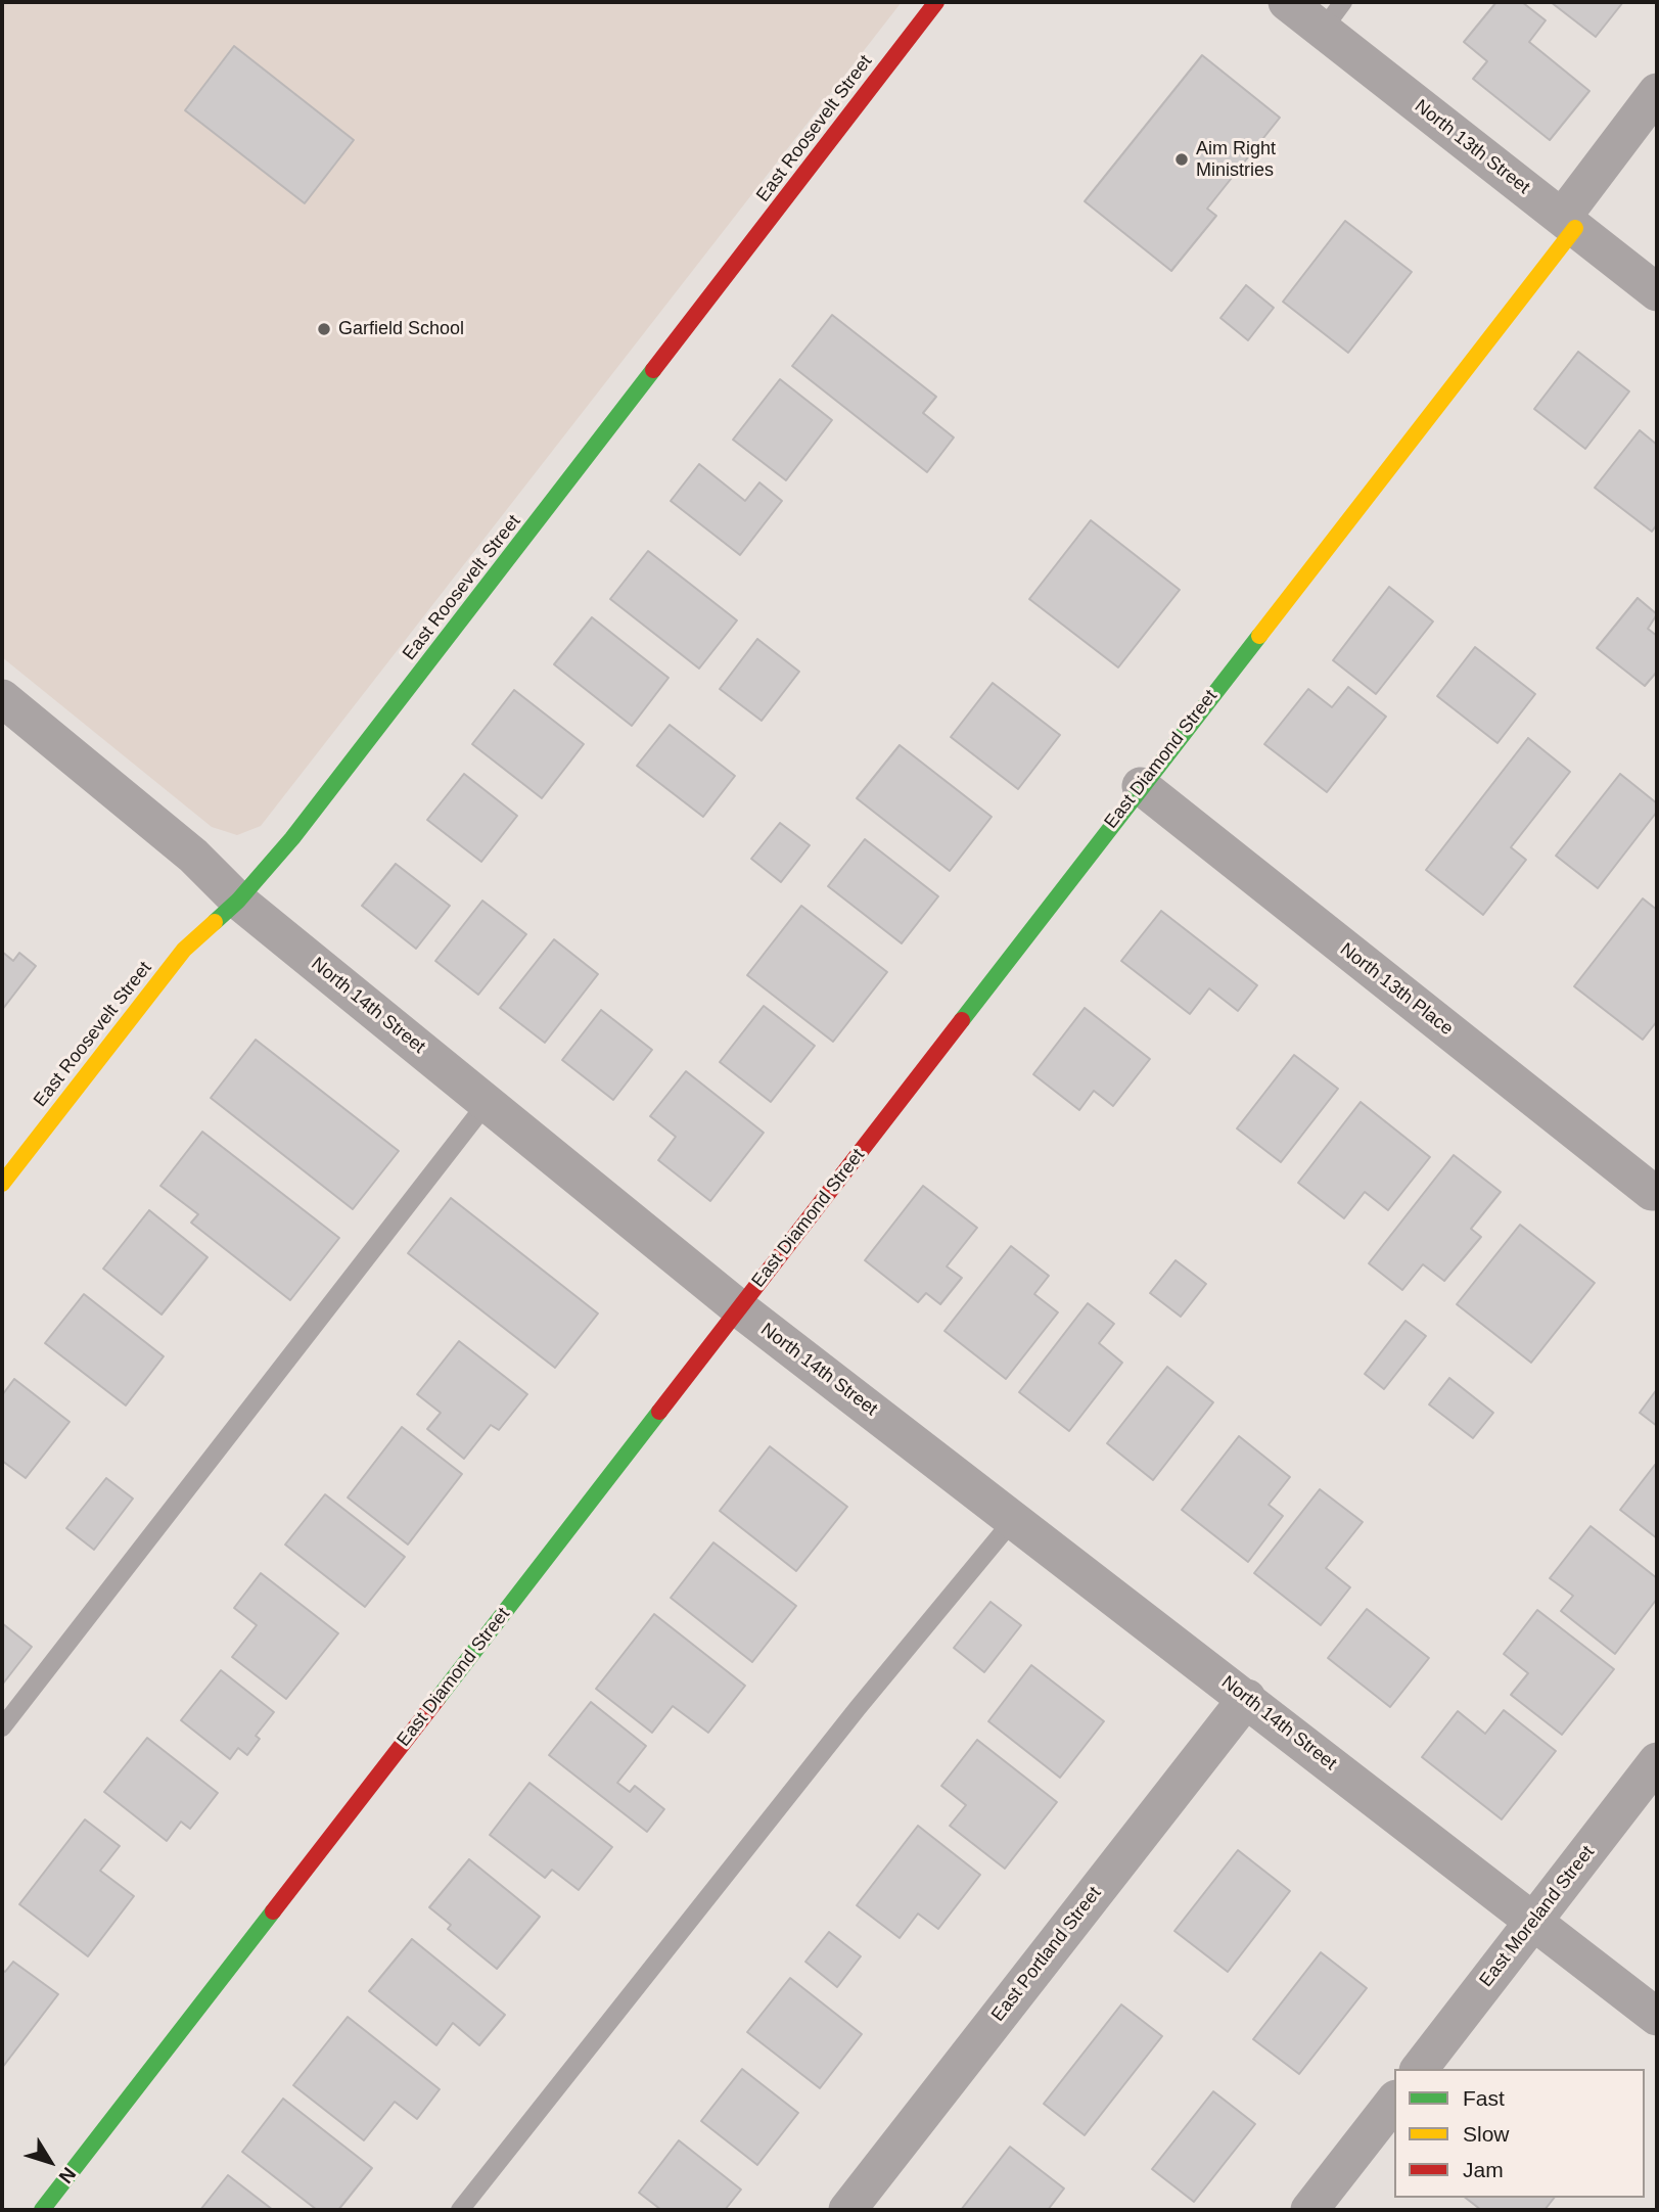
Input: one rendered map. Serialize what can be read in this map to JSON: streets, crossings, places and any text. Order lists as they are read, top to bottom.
{
  "streets": {
    "street": [
      "East Roosevelt Street",
      "North 13th Street",
      "East Diamond Street",
      "North 13th Place",
      "North 14th Street",
      "East Moreland Street",
      "East Portland Street"
    ]
  },
  "crossings": [
    ["East Roosevelt Street", "North 14th Street"],
    ["North 13th Street", "East Diamond Street"],
    ["East Diamond Street", "North 13th Place"],
    ["East Diamond Street", "North 14th Street"],
    ["North 14th Street", "East Moreland Street"],
    ["North 14th Street", "East Portland Street"]
  ],
  "places": ["Aim Right Ministries", "Garfield School"],
  "legend": ["Fast", "Slow", "Jam"],
  "north": "bottom right"
}
